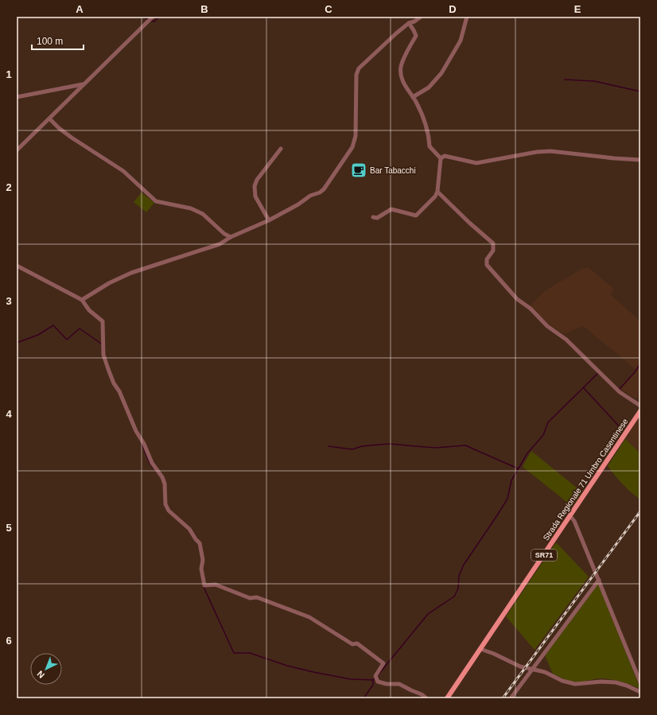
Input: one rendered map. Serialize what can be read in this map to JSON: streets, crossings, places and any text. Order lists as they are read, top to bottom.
{
  "streets": {
    "main road": ["Strada Regionale 71 Umbro Casentinese", "SR71"]
  },
  "places": {
    "cafe": ["Bar Tabacchi"]
  },
  "scale_bar": "100 m",
  "north": "bottom left",
  "grid": {
    "columns": [
      "A",
      "B",
      "C",
      "D",
      "E"
    ],
    "rows": [
      "1",
      "2",
      "3",
      "4",
      "5",
      "6"
    ]
  }
}
